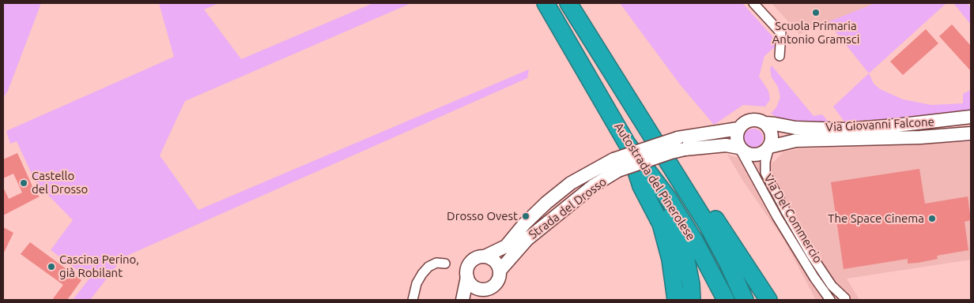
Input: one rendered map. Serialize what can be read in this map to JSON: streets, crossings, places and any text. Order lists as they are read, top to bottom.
{
  "streets": {
    "highway": ["Autostrada del Pinerolese"],
    "street": ["Via Giovanni Falcone", "Strada del Drosso", "Via Del Commercio"]
  },
  "crossings": [
    ["Via Giovanni Falcone", "Strada del Drosso"],
    ["Via Giovanni Falcone", "Via Del Commercio"],
    ["Strada del Drosso", "Via Del Commercio"]
  ],
  "places": [
    "Scuola Primaria Antonio Gramsci",
    "Castello del Drosso",
    "Drosso Ovest",
    "The Space Cinema",
    "Cascina Perino, già Robilant"
  ]
}
